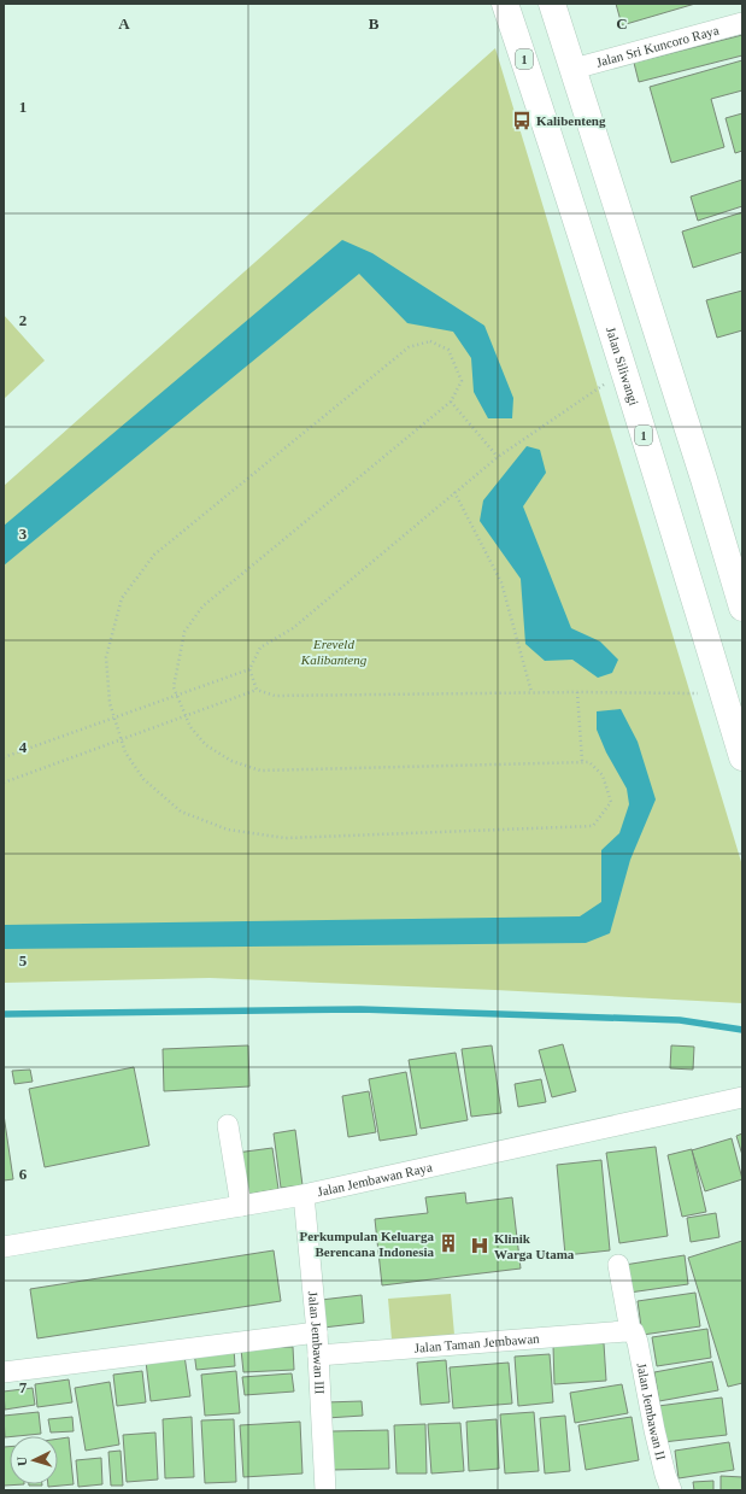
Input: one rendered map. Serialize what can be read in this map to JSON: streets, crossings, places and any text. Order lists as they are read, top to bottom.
{
  "streets": {
    "highway": ["1", "Jalan Siliwangi"],
    "street": [
      "Jalan Sri Kuncoro Raya",
      "Jalan Jembawan Raya",
      "Jalan Jembawan III",
      "Jalan Taman Jembawan",
      "Jalan Jembawan II"
    ]
  },
  "crossings": [
    ["Jalan Jembawan Raya", "Jalan Jembawan III"],
    ["Jalan Jembawan III", "Jalan Taman Jembawan"],
    ["Jalan Taman Jembawan", "Jalan Jembawan II"]
  ],
  "parks": ["Ereveld Kalibanteng"],
  "places": {
    "bus stop": ["Kalibenteng"],
    "building": ["Perkumpulan Keluarga Berencana Indonesia"],
    "hospital": ["Klinik Warga Utama"]
  },
  "north": "left",
  "grid": {
    "columns": ["A", "B", "C"],
    "rows": [
      "1",
      "2",
      "3",
      "4",
      "5",
      "6",
      "7"
    ]
  }
}
